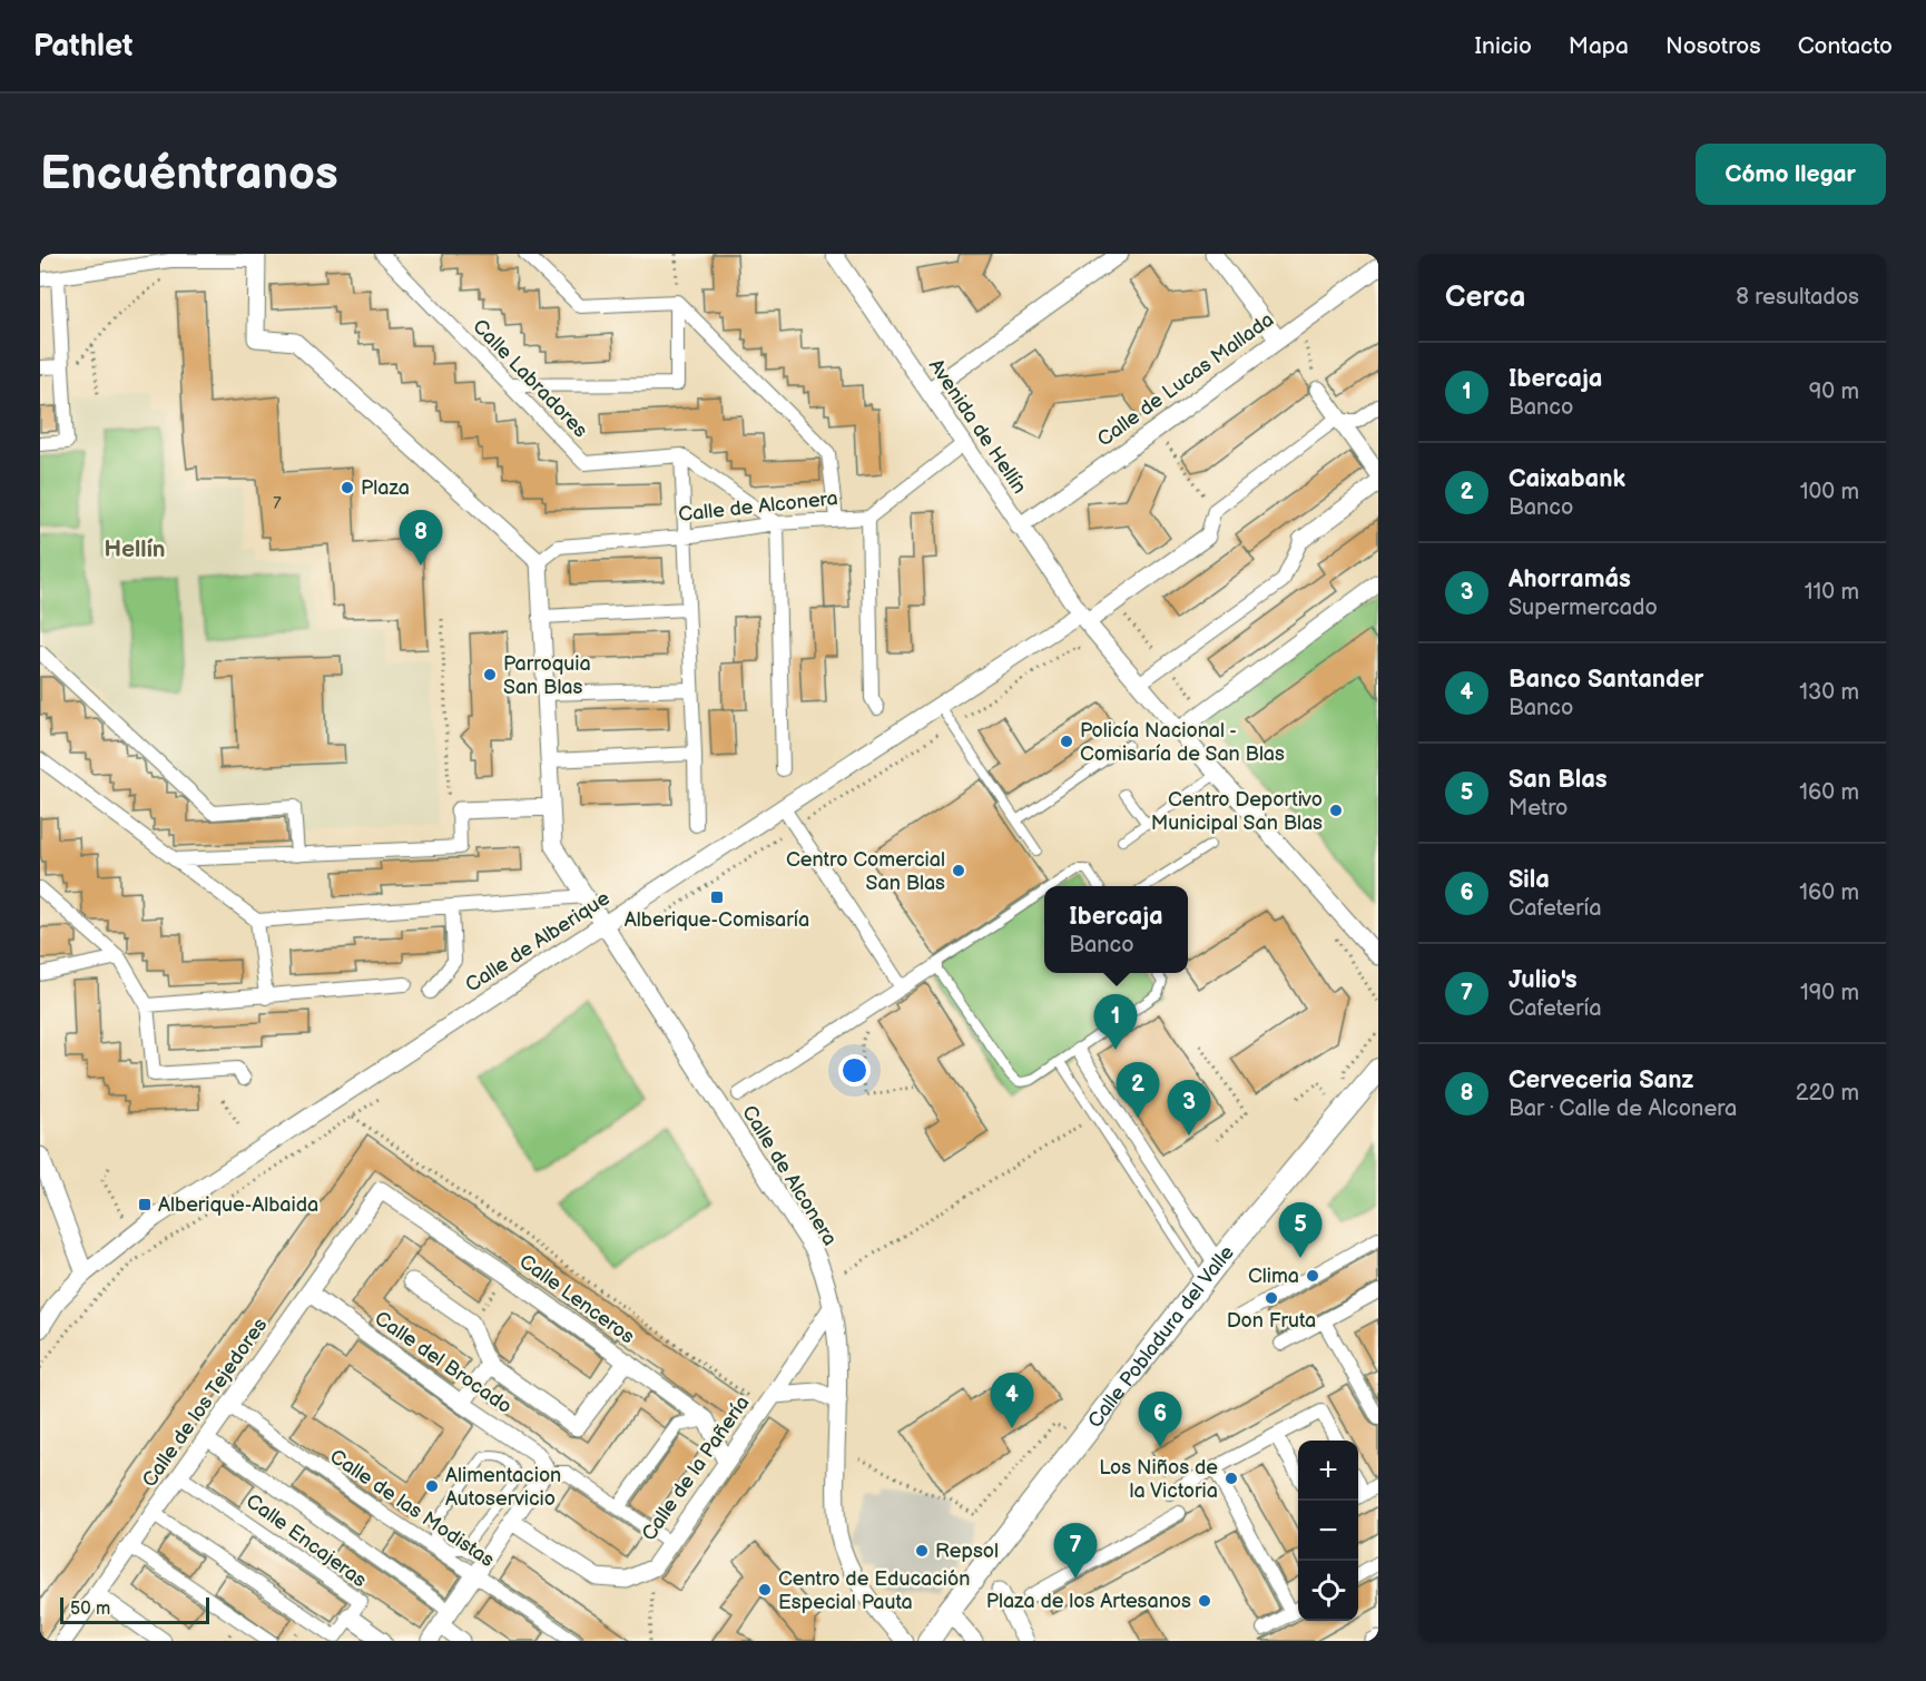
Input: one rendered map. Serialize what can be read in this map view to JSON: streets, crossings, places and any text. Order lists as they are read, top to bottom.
{
  "streets": {
    "street": [
      "Calle Labradores",
      "Calle de Lucas Mallada",
      "Avenida de Hellín",
      "Calle de Alconera",
      "Calle de Alberique",
      "Calle Lenceros",
      "Calle Pobladura del Valle",
      "Calle del Brocado",
      "Calle de los Tejedores",
      "Calle de la Pañería",
      "Calle de las Modistas",
      "Calle Encajeras"
    ]
  },
  "crossings": [
    ["Calle de Lucas Mallada", "Avenida de Hellín"],
    ["Avenida de Hellín", "Calle de Alberique"],
    ["Calle de Alconera", "Calle de Alberique"],
    ["Calle de Alconera", "Calle de la Pañería"],
    ["Calle Lenceros", "Calle de los Tejedores"],
    ["Calle Lenceros", "Calle de la Pañería"],
    ["Calle del Brocado", "Calle de los Tejedores"],
    ["Calle de los Tejedores", "Calle de las Modistas"],
    ["Calle de los Tejedores", "Calle Encajeras"]
  ],
  "districts": ["Hellín"],
  "places": {
    "other": [
      "Plaza",
      "Parroquia San Blas",
      "Policía Nacional - Comisaría de San Blas",
      "Centro Deportivo Municipal San Blas",
      "Centro Comercial San Blas",
      "Clima",
      "Don Fruta",
      "Los Niños de la Victoria",
      "Alimentacion Autoservicio",
      "Repsol",
      "Centro de Educación Especial Pauta",
      "Plaza de los Artesanos"
    ],
    "transit": ["Alberique-Comisaría", "Alberique-Albaida"]
  },
  "house_numbers": ["7"],
  "scale_bar": "50 m",
  "page": {
    "header": "Pathlet",
    "nav": [
      "Inicio",
      "Mapa",
      "Nosotros",
      "Contacto"
    ],
    "buttons": "Cómo llegar",
    "title": "Encuéntranos",
    "heading": ["Cerca", "8 resultados"],
    "list": [
      {
        "mark": "1",
        "name": "Ibercaja",
        "note": "Banco",
        "value": "90 m"
      },
      {
        "mark": "2",
        "name": "Caixabank",
        "note": "Banco",
        "value": "100 m"
      },
      {
        "mark": "3",
        "name": "Ahorramás",
        "note": "Supermercado",
        "value": "110 m"
      },
      {
        "mark": "4",
        "name": "Banco Santander",
        "note": "Banco",
        "value": "130 m"
      },
      {
        "mark": "5",
        "name": "San Blas",
        "note": "Metro",
        "value": "160 m"
      },
      {
        "mark": "6",
        "name": "Sila",
        "note": "Cafetería",
        "value": "160 m"
      },
      {
        "mark": "7",
        "name": "Julio's",
        "note": "Cafetería",
        "value": "190 m"
      },
      {
        "mark": "8",
        "name": "Cerveceria Sanz",
        "note": "Bar · Calle de Alconera",
        "value": "220 m"
      }
    ],
    "pins": [
      "8",
      "1",
      "2",
      "3",
      "5",
      "4",
      "6",
      "7"
    ],
    "popup": ["Ibercaja", "Banco"],
    "map_buttons": ["+", "−"],
    "scale": "50 m"
  }
}
